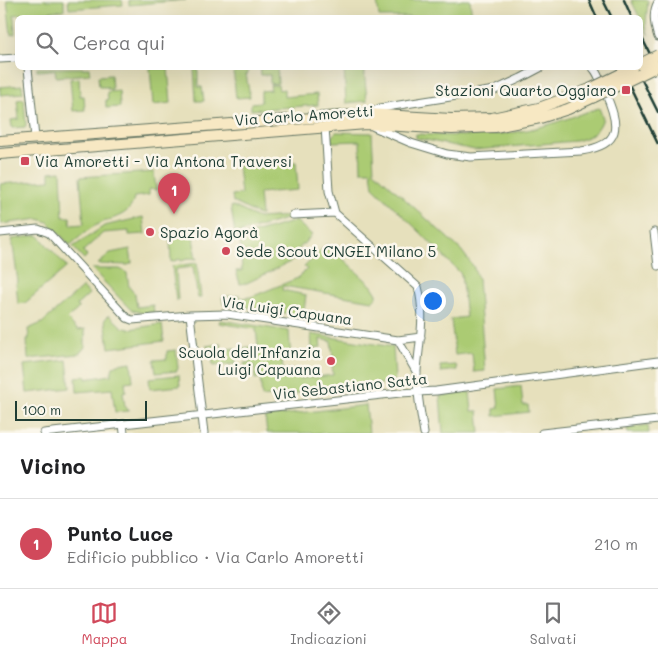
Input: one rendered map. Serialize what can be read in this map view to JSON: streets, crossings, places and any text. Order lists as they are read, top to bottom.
{
  "streets": {
    "street": ["Via Carlo Amoretti", "Via Luigi Capuana", "Via Sebastiano Satta"]
  },
  "places": {
    "transit": ["Stazioni Quarto Oggiaro", "Via Amoretti - Via Antona Traversi"],
    "other": ["Spazio Agorà", "Sede Scout CNGEI Milano 5", "Scuola dell'Infanzia Luigi Capuana"]
  },
  "scale_bar": "100 m",
  "page": {
    "search": "Cerca qui",
    "pins": "1",
    "scale": "100 m",
    "heading": "Vicino",
    "list": [
      {
        "mark": "1",
        "name": "Punto Luce",
        "note": "Edificio pubblico · Via Carlo Amoretti",
        "value": "210 m"
      }
    ],
    "nav": ["Mappa", "Indicazioni", "Salvati"]
  }
}
